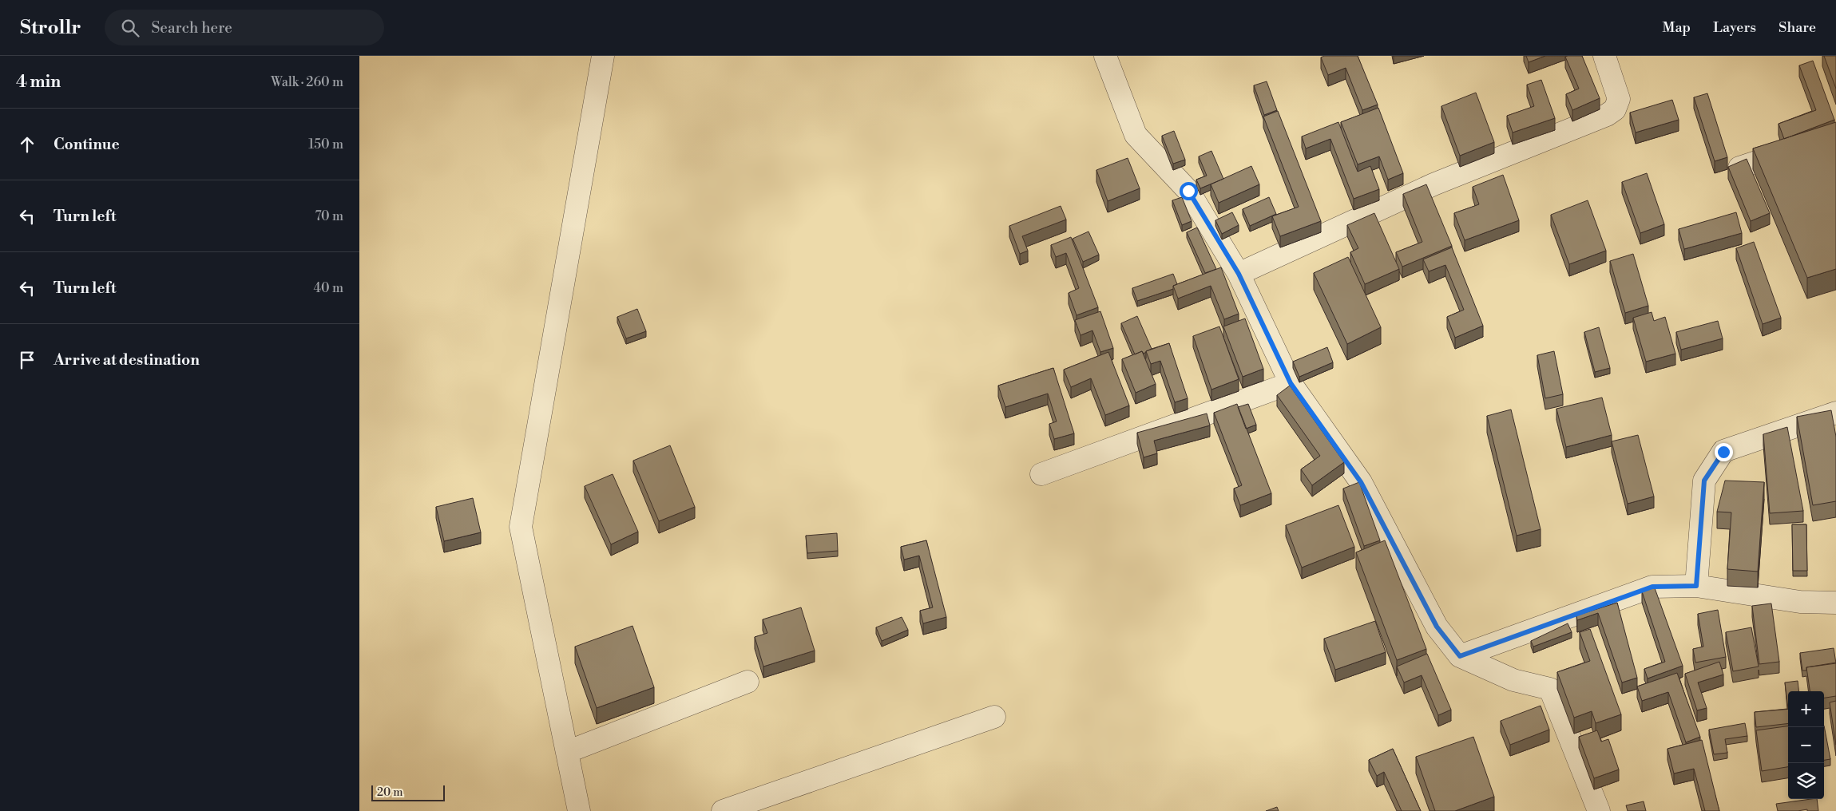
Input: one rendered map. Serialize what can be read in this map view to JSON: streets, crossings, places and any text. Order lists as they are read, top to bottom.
{
  "scale_bar": "20 m",
  "page": {
    "header": "Strollr",
    "search": "Search here",
    "nav": ["Map", "Layers", "Share"],
    "heading": ["4 min", "Walk · 260 m"],
    "list": [
      ["Continue", "150 m"],
      ["Turn left", "70 m"],
      ["Turn left", "40 m"],
      "Arrive at destination"
    ],
    "map_buttons": ["+", "−"],
    "scale": "20 m"
  }
}
